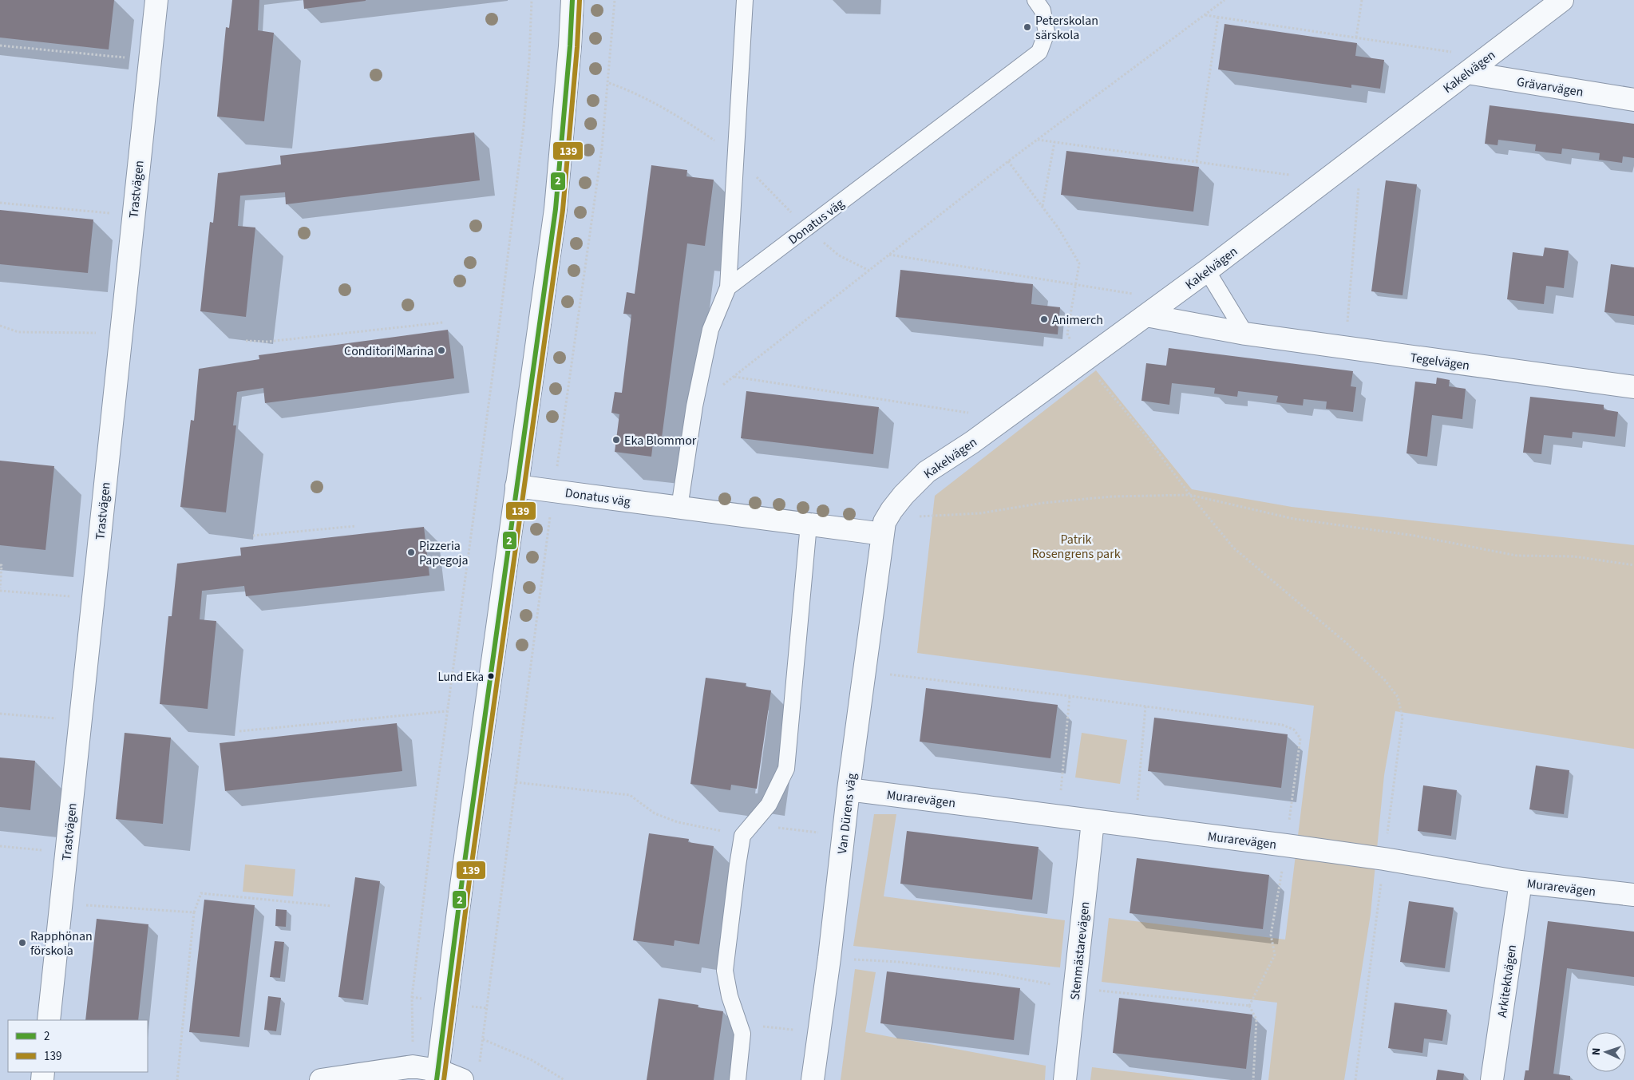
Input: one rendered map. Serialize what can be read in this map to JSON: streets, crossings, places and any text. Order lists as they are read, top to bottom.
{
  "streets": {
    "street": [
      "Kakelvägen",
      "Grävarvägen",
      "Trastvägen",
      "Donatus väg",
      "Tegelvägen",
      "Murarevägen",
      "Van Dürens väg",
      "Stenmästarevägen",
      "Arkitektvägen"
    ]
  },
  "crossings": [
    ["Kakelvägen", "Grävarvägen"],
    ["Kakelvägen", "Donatus väg"],
    ["Kakelvägen", "Tegelvägen"],
    ["Kakelvägen", "Van Dürens väg"],
    ["Donatus väg", "Van Dürens väg"],
    ["Murarevägen", "Van Dürens väg"],
    ["Murarevägen", "Stenmästarevägen"],
    ["Murarevägen", "Arkitektvägen"]
  ],
  "parks": ["Patrik Rosengrens park"],
  "places": [
    "Peterskolan särskola",
    "Animerch",
    "Conditori Marina",
    "Eka Blommor",
    "Pizzeria Papegoja",
    "Lund Eka",
    "Rapphönan förskola"
  ],
  "lines": ["transit line 2", "transit line 139"],
  "legend": ["2", "139"],
  "north": "left"
}
